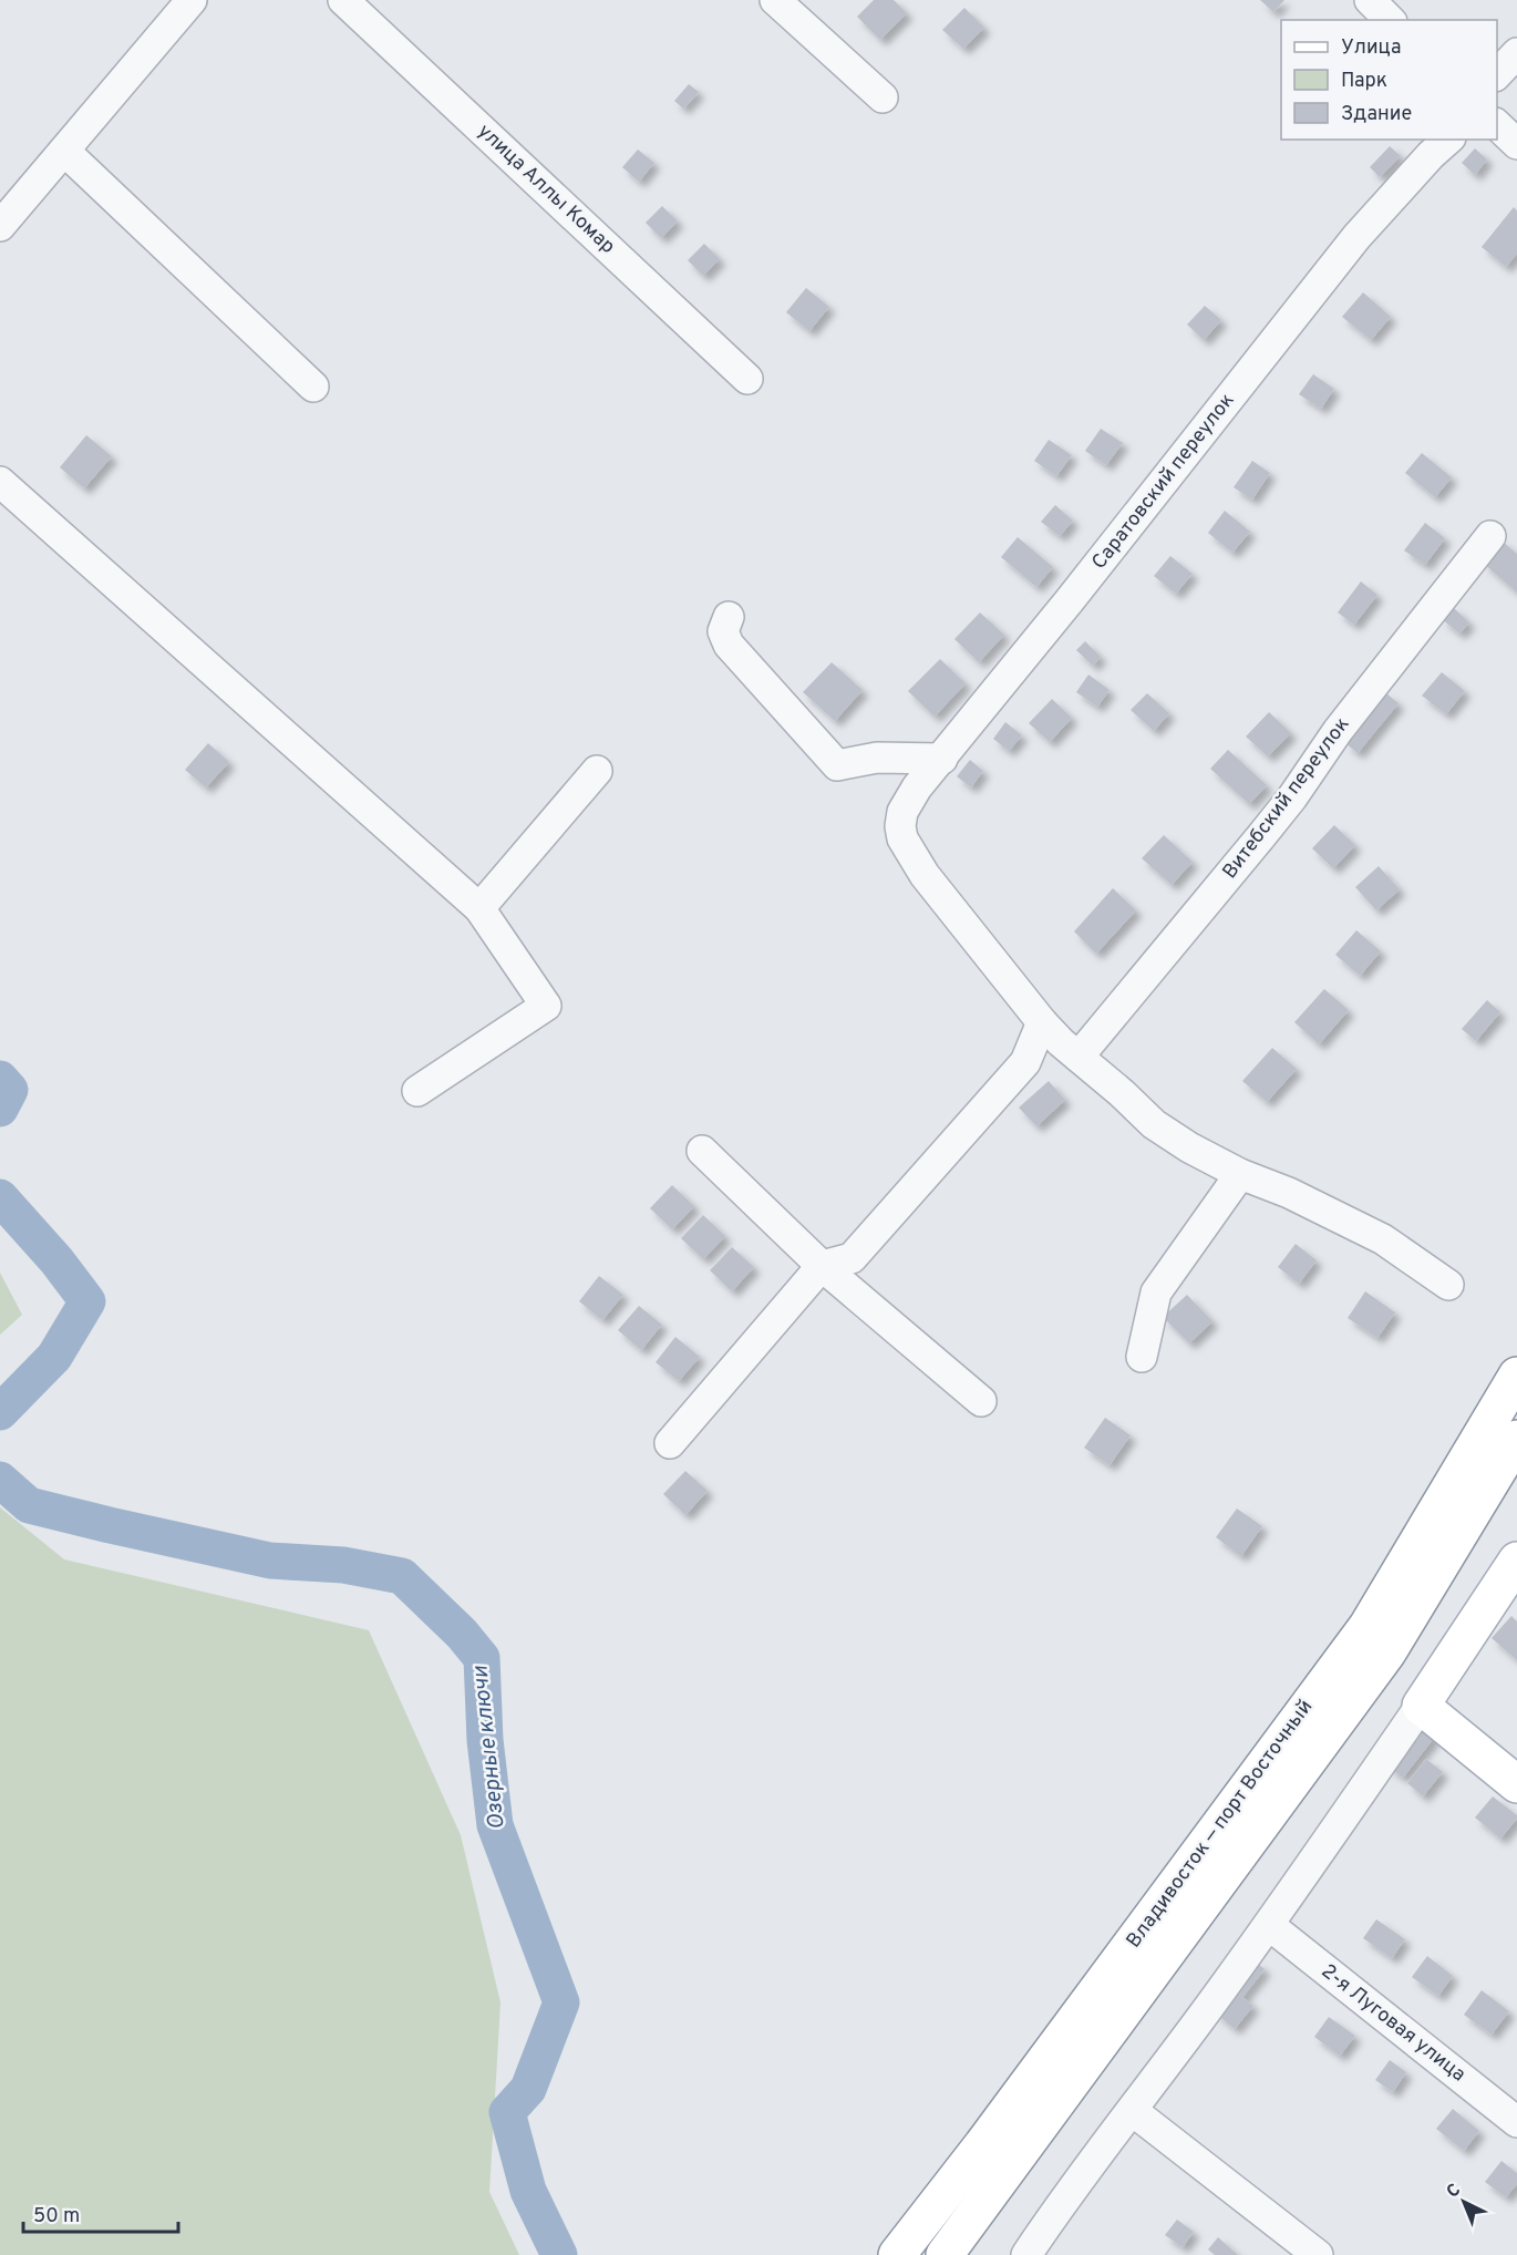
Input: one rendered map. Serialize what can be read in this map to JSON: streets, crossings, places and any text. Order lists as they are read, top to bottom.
{
  "streets": {
    "main road": ["Владивосток — порт Восточный"],
    "street": [
      "улица Аллы Комар",
      "Саратовский переулок",
      "Витебский переулок",
      "2-я Луговая улица"
    ]
  },
  "water": ["Озерные ключи"],
  "legend": ["Улица", "Парк", "Здание"],
  "scale_bar": "50 m",
  "north": "top left"
}
